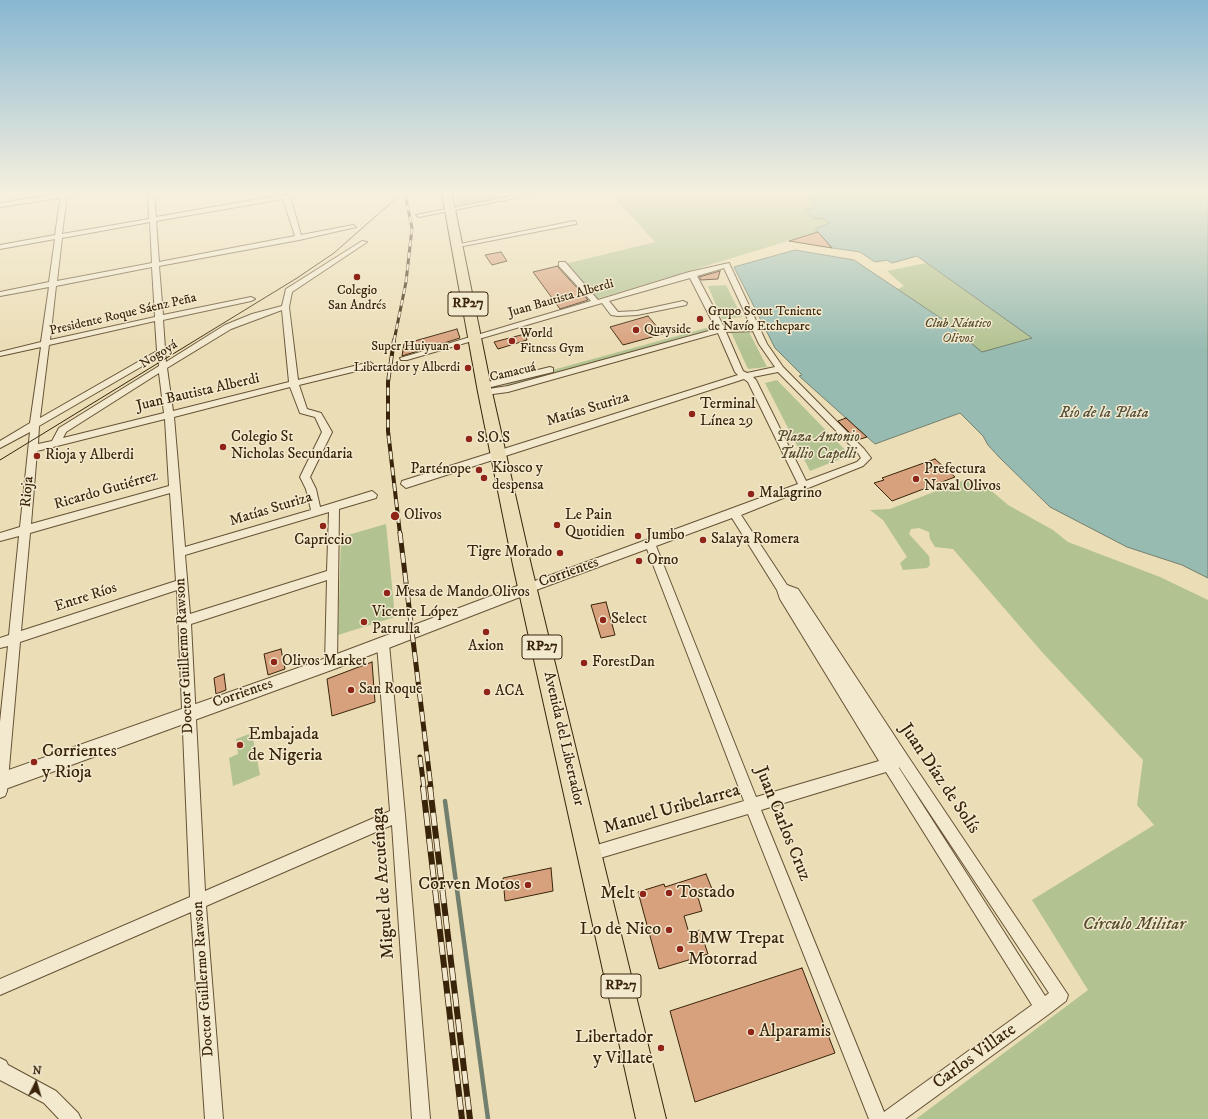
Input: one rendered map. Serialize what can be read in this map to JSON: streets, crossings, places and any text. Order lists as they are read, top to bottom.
{
  "streets": {
    "main road": ["RP27", "Avenida del Libertador"],
    "street": [
      "Juan Bautista Alberdi",
      "Presidente Roque Sáenz Peña",
      "Nogoyá",
      "Camacuá",
      "Matías Sturiza",
      "Ricardo Gutiérrez",
      "Rioja",
      "Corrientes",
      "Entre Ríos",
      "Doctor Guillermo Rawson",
      "Juan Díaz de Solís",
      "Manuel Uribelarrea",
      "Juan Carlos Cruz",
      "Miguel de Azcuénaga",
      "Carlos Villate"
    ]
  },
  "crossings": [
    ["Juan Bautista Alberdi", "Nogoyá"],
    ["Juan Bautista Alberdi", "Camacuá"],
    ["Juan Bautista Alberdi", "Rioja"],
    ["Juan Bautista Alberdi", "Doctor Guillermo Rawson"],
    ["Juan Bautista Alberdi", "Avenida del Libertador"],
    ["Presidente Roque Sáenz Peña", "Rioja"],
    ["Presidente Roque Sáenz Peña", "Doctor Guillermo Rawson"],
    ["Nogoyá", "Doctor Guillermo Rawson"],
    ["Camacuá", "Avenida del Libertador"],
    ["Matías Sturiza", "Corrientes"],
    ["Matías Sturiza", "Doctor Guillermo Rawson"],
    ["Matías Sturiza", "Avenida del Libertador"],
    ["Ricardo Gutiérrez", "Rioja"],
    ["Ricardo Gutiérrez", "Doctor Guillermo Rawson"],
    ["Rioja", "Corrientes"],
    ["Rioja", "Entre Ríos"],
    ["Corrientes", "Doctor Guillermo Rawson"],
    ["Corrientes", "Avenida del Libertador"],
    ["Corrientes", "Juan Díaz de Solís"],
    ["Corrientes", "Juan Carlos Cruz"],
    ["Corrientes", "Miguel de Azcuénaga"],
    ["Entre Ríos", "Doctor Guillermo Rawson"],
    ["Avenida del Libertador", "Manuel Uribelarrea"],
    ["Juan Díaz de Solís", "Manuel Uribelarrea"],
    ["Juan Díaz de Solís", "Carlos Villate"],
    ["Manuel Uribelarrea", "Juan Carlos Cruz"]
  ],
  "water": ["Río de la Plata"],
  "parks": ["Club Náutico Olivos", "Plaza Antonio Tullio Capelli", "Círculo Militar"],
  "places": [
    "Colegio San Andrés",
    "Grupo Scout Teniente de Navío Etchepare",
    "Quayside",
    "World Fitness Gym",
    "Super Huiyuan",
    "Libertador y Alberdi",
    "Terminal Línea 29",
    "S.O.S",
    "Colegio St Nicholas Secundaria",
    "Rioja y Alberdi",
    "Parténope",
    "Kiosco y despensa",
    "Prefectura Naval Olivos",
    "Malagrino",
    "Olivos",
    "Le Pain Quotidien",
    "Capriccio",
    "Jumbo",
    "Salaya Romera",
    "Tigre Morado",
    "Orno",
    "Mesa de Mando Olivos",
    "Select",
    "Vicente López Patrulla",
    "Axion",
    "Olivos Market",
    "ForestDan",
    "San Roque",
    "ACA",
    "Embajada de Nigeria",
    "Corrientes y Rioja",
    "Corven Motos",
    "Tostado",
    "Melt",
    "Lo de Nico",
    "BMW Trepat Motorrad",
    "Alparamis",
    "Libertador y Villate"
  ],
  "north": "top"
}
